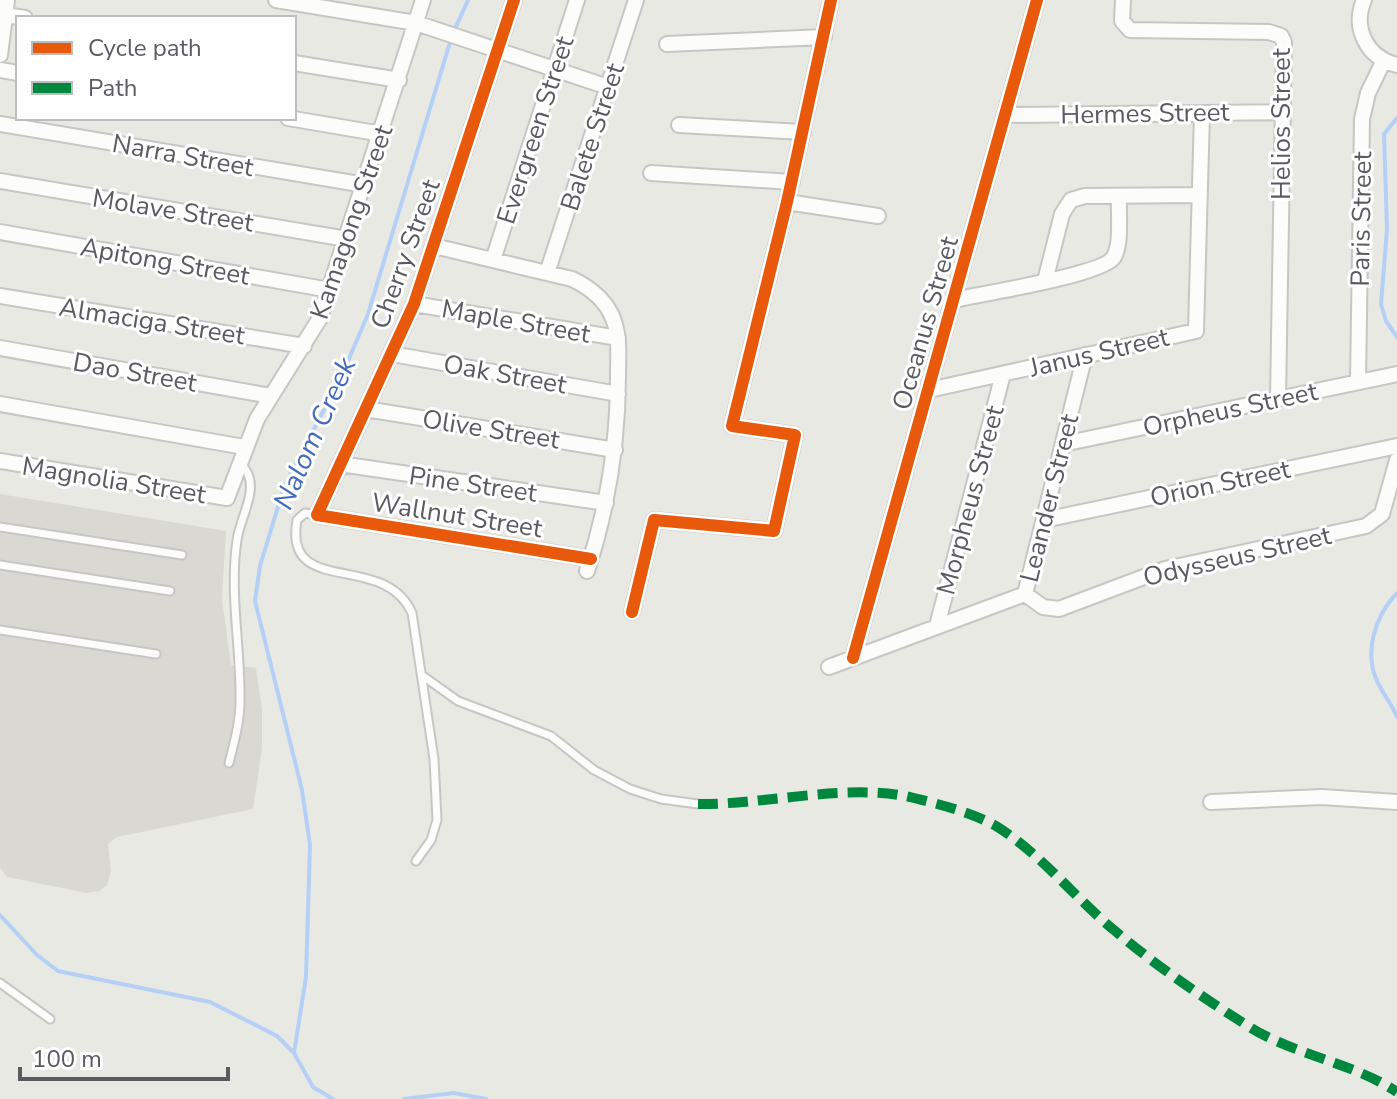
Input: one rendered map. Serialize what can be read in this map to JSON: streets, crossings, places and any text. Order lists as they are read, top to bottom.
{
  "streets": {
    "street": [
      "Hermes Street",
      "Helios Street",
      "Evergreen Street",
      "Balete Street",
      "Narra Street",
      "Molave Street",
      "Paris Street",
      "Kamagong Street",
      "Cherry Street",
      "Apitong Street",
      "Almaciga Street",
      "Maple Street",
      "Oceanus Street",
      "Janus Street",
      "Dao Street",
      "Oak Street",
      "Orpheus Street",
      "Olive Street",
      "Magnolia Street",
      "Orion Street",
      "Pine Street",
      "Leander Street",
      "Morpheus Street",
      "Wallnut Street",
      "Odysseus Street"
    ]
  },
  "crossings": [
    ["Hermes Street", "Helios Street"],
    ["Hermes Street", "Oceanus Street"],
    ["Hermes Street", "Janus Street"],
    ["Helios Street", "Orpheus Street"],
    ["Narra Street", "Kamagong Street"],
    ["Molave Street", "Kamagong Street"],
    ["Paris Street", "Orpheus Street"],
    ["Kamagong Street", "Apitong Street"],
    ["Kamagong Street", "Almaciga Street"],
    ["Kamagong Street", "Dao Street"],
    ["Kamagong Street", "Magnolia Street"],
    ["Cherry Street", "Maple Street"],
    ["Cherry Street", "Oak Street"],
    ["Cherry Street", "Olive Street"],
    ["Cherry Street", "Pine Street"],
    ["Cherry Street", "Wallnut Street"],
    ["Oceanus Street", "Janus Street"],
    ["Janus Street", "Leander Street"],
    ["Janus Street", "Morpheus Street"],
    ["Orpheus Street", "Leander Street"],
    ["Orion Street", "Leander Street"],
    ["Pine Street", "Wallnut Street"],
    ["Leander Street", "Odysseus Street"]
  ],
  "water": ["Nalom Creek"],
  "legend": ["Cycle path", "Path"],
  "scale_bar": "100 m"
}
